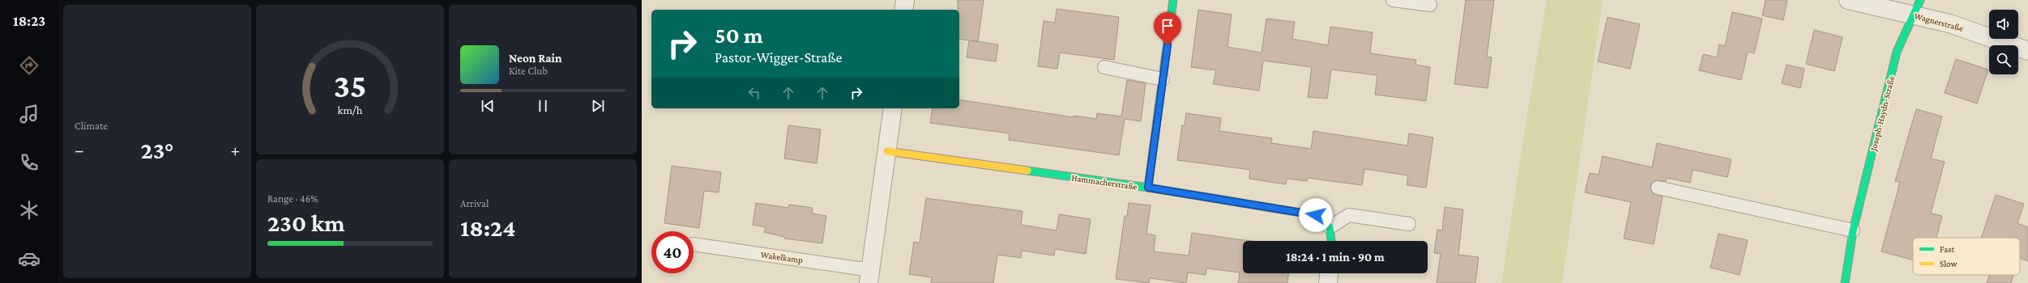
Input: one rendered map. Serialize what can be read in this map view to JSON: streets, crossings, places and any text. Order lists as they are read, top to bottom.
{
  "streets": {
    "street": [
      "Wagnerstraße",
      "Joseph-Haydn-Straße",
      "Hammacherstraße",
      "Wakelkamp"
    ]
  },
  "crossings": [
    ["Wagnerstraße", "Joseph-Haydn-Straße"],
    ["Hammacherstraße", "Wakelkamp"]
  ],
  "legend": ["Fast", "Slow"],
  "page": {
    "tabs": "18:23",
    "tile": [
      "Climate",
      ["Range · 46%", "230 km"],
      ["Arrival", "18:24"]
    ],
    "turn": ["50 m", "Pastor-Wigger-Straße"],
    "song": ["Neon Rain", "Kite Club"],
    "heat": ["−", "23°", "+"],
    "limit": "40",
    "trip": "18:24 · 1 min · 90 m",
    "gauge": ["35", "km/h"]
  }
}
